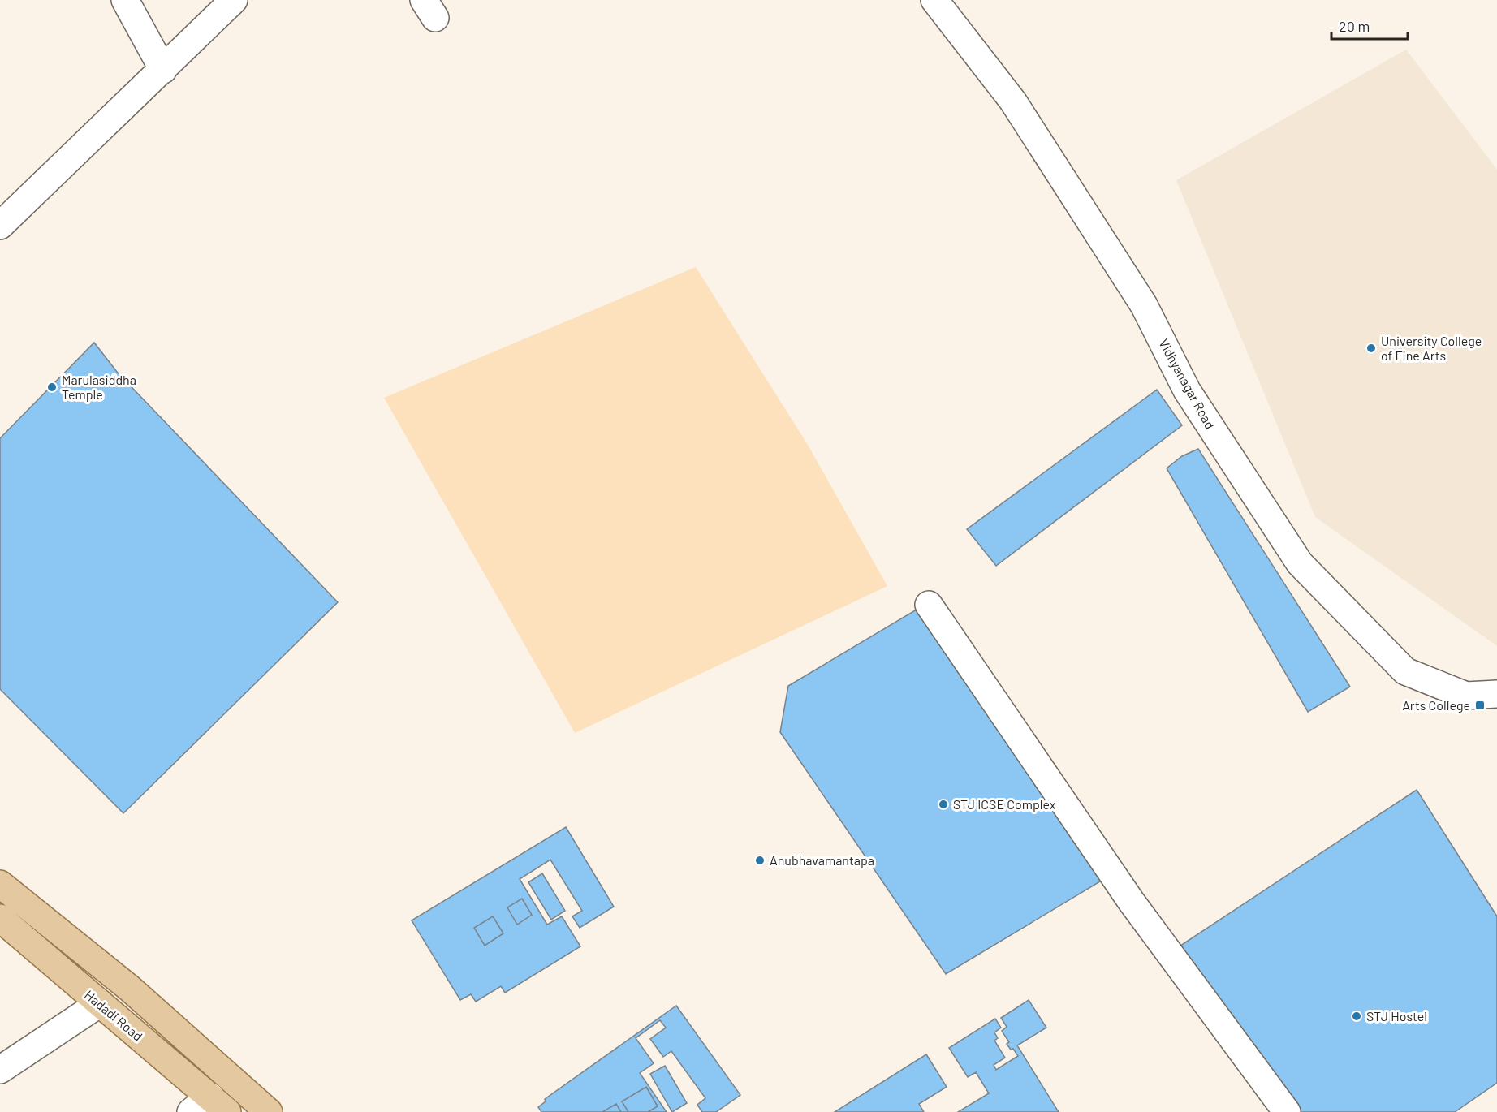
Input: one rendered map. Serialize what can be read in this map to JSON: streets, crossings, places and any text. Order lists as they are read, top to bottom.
{
  "streets": {
    "main road": ["Hadadi Road"],
    "street": ["Vidhyanagar Road"]
  },
  "places": {
    "other": [
      "University College of Fine Arts",
      "Marulasiddha Temple",
      "STJ ICSE Complex",
      "Anubhavamantapa",
      "STJ Hostel"
    ],
    "transit": ["Arts College"]
  },
  "scale_bar": "20 m"
}
